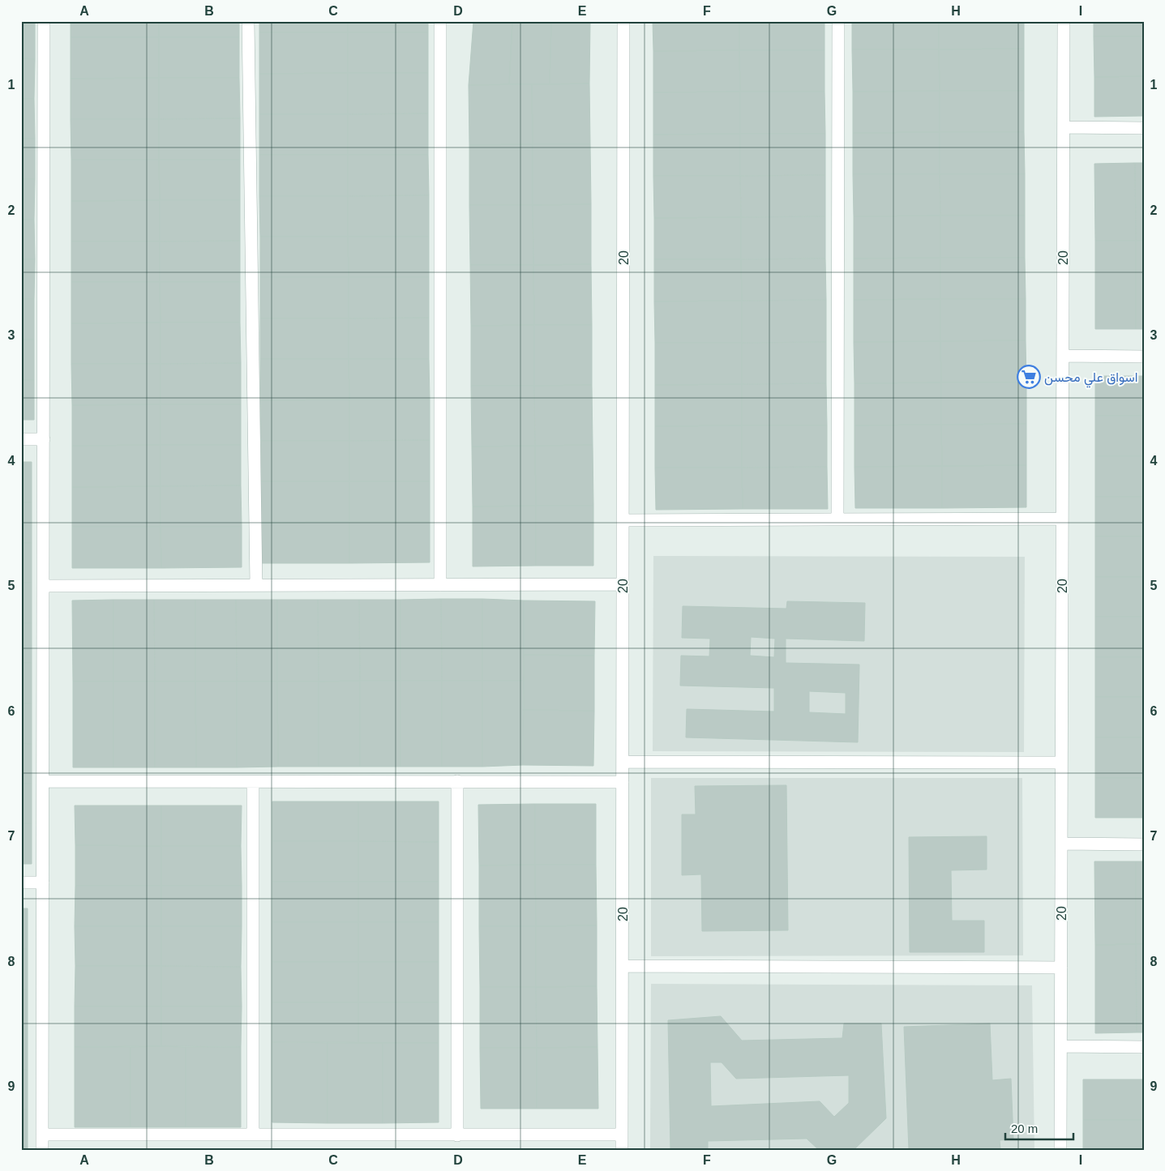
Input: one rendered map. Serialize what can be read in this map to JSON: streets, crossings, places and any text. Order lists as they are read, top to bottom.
{
  "streets": {
    "street": ["20"]
  },
  "places": {
    "supermarket": ["اسواق علي محسن"]
  },
  "scale_bar": "20 m",
  "grid": {
    "columns": [
      "A",
      "B",
      "C",
      "D",
      "E",
      "F",
      "G",
      "H",
      "I"
    ],
    "rows": [
      "1",
      "2",
      "3",
      "4",
      "5",
      "6",
      "7",
      "8",
      "9"
    ]
  }
}
